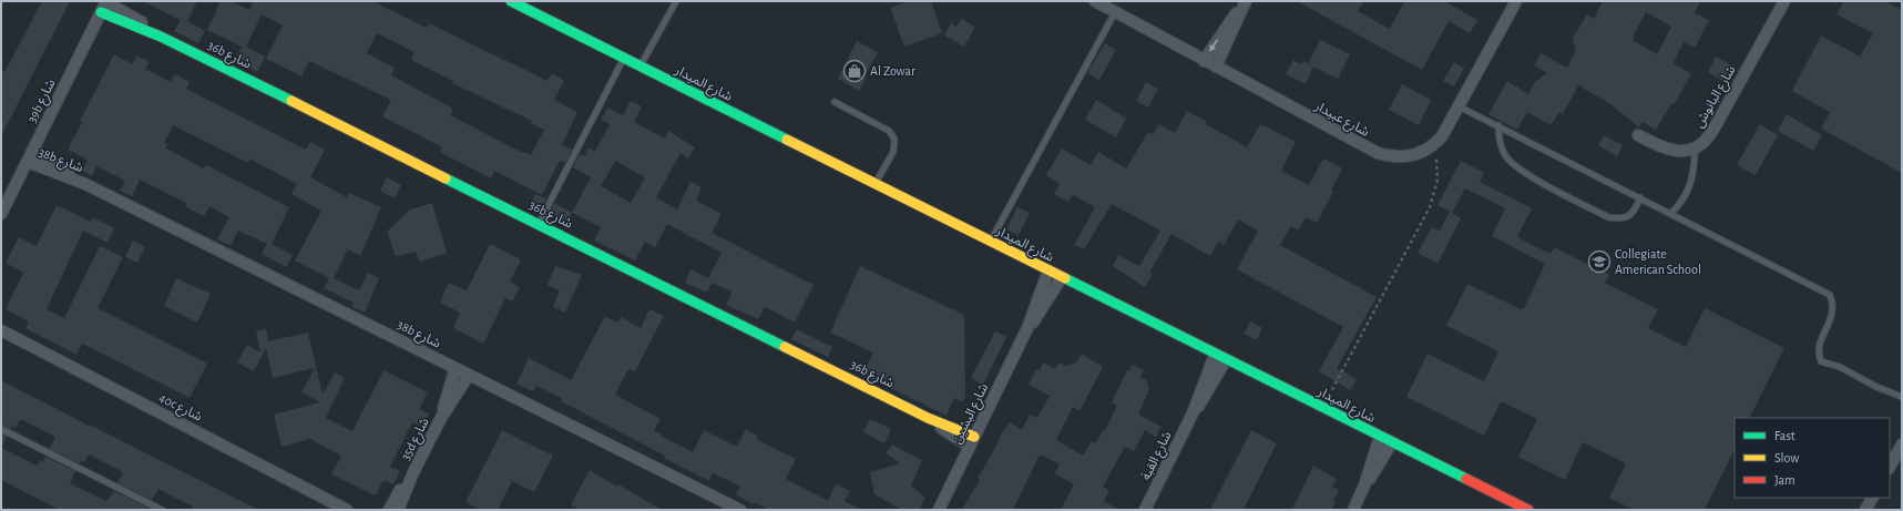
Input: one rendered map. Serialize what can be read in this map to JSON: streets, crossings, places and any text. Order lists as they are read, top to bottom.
{
  "streets": {
    "street": [
      "36b شارع",
      "شارع الميدار",
      "شارع البانوش",
      "39b شارع",
      "شارع عبيدار",
      "38b شارع",
      "40c شارع",
      "شارع البشين",
      "35d شارع",
      "شارع القبة"
    ]
  },
  "crossings": [
    ["36b شارع", "39b شارع"],
    ["36b شارع", "شارع البشين"],
    ["شارع الميدار", "شارع البشين"],
    ["شارع الميدار", "شارع القبة"],
    ["39b شارع", "38b شارع"],
    ["38b شارع", "35d شارع"]
  ],
  "places": {
    "shop": ["Al Zowar"],
    "school or university": ["Collegiate American School"]
  },
  "legend": ["Fast", "Slow", "Jam"]
}
